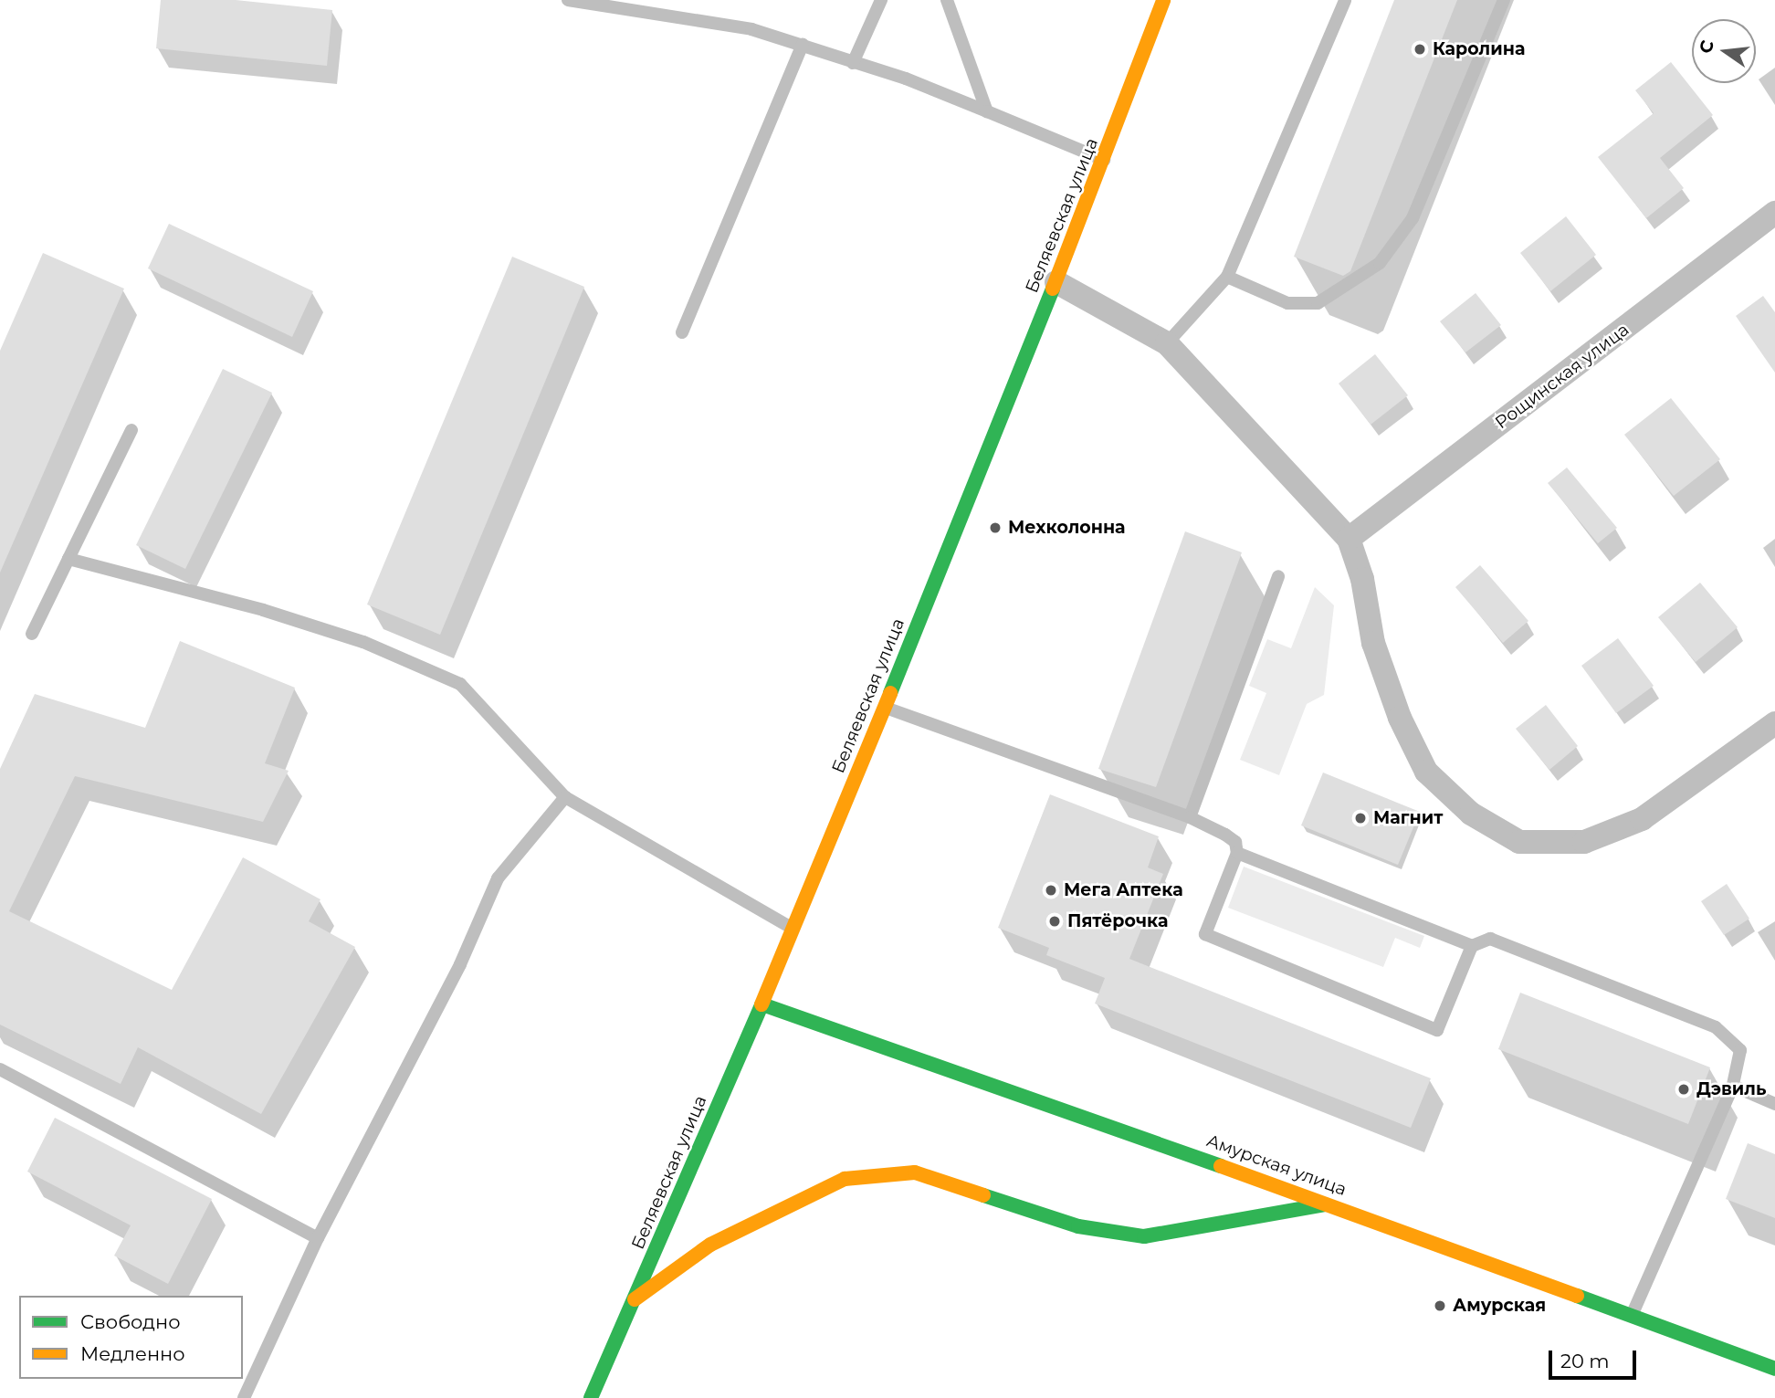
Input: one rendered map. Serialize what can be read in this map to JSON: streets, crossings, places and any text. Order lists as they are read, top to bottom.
{
  "streets": {
    "street": ["Беляевская улица", "Рощинская улица", "Амурская улица"]
  },
  "crossings": [
    ["Беляевская улица", "Амурская улица"]
  ],
  "places": [
    "Каролина",
    "Мехколонна",
    "Магнит",
    "Мега Аптека",
    "Пятёрочка",
    "Дэвиль",
    "Амурская"
  ],
  "legend": ["Свободно", "Медленно"],
  "scale_bar": "20 m",
  "north": "left"
}
